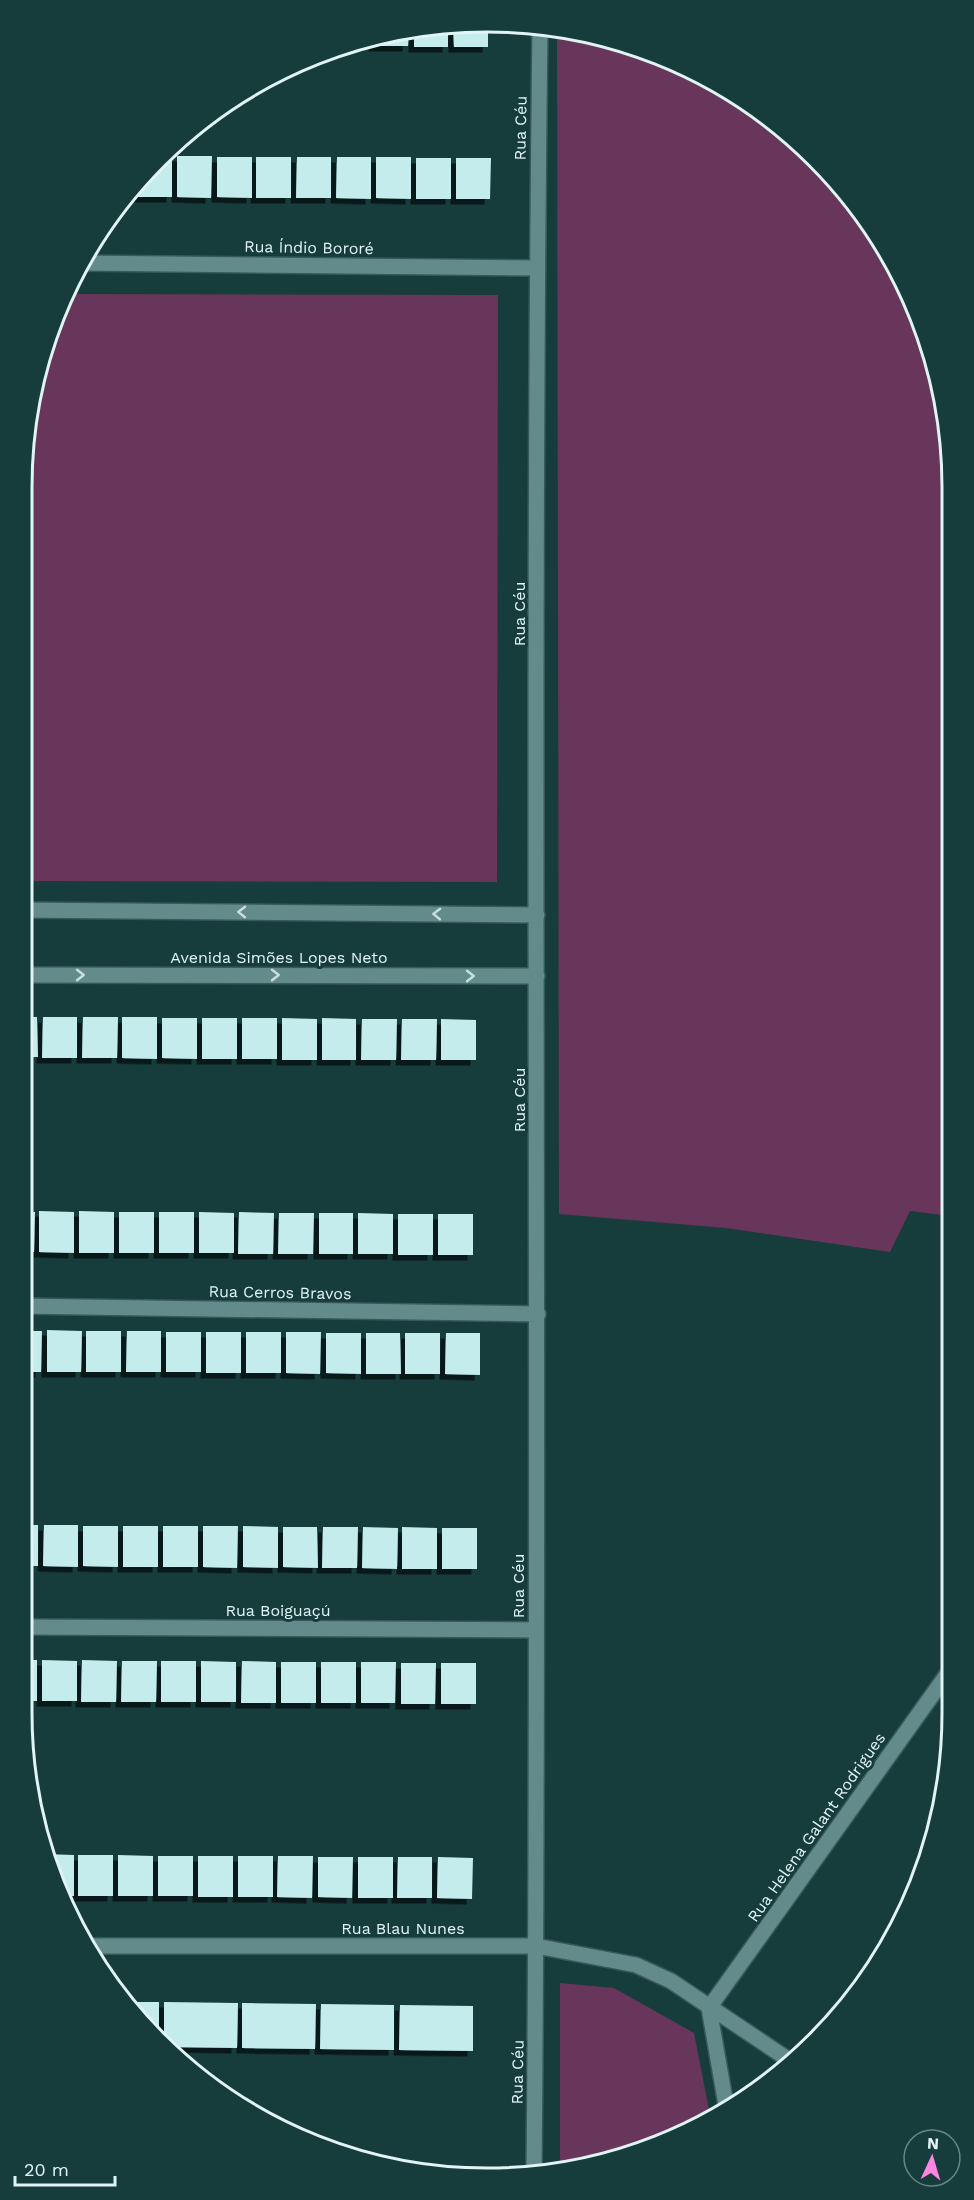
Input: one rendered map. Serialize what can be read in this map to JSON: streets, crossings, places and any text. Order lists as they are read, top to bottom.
{
  "streets": {
    "street": [
      "Rua Céu",
      "Rua Índio Bororé",
      "Avenida Simões Lopes Neto",
      "Rua Cerros Bravos",
      "Rua Boiguaçú",
      "Rua Helena Galant Rodrigues",
      "Rua Blau Nunes"
    ]
  },
  "crossings": [
    ["Rua Céu", "Rua Índio Bororé"],
    ["Rua Céu", "Avenida Simões Lopes Neto"],
    ["Rua Céu", "Rua Cerros Bravos"],
    ["Rua Céu", "Rua Boiguaçú"],
    ["Rua Céu", "Rua Blau Nunes"],
    ["Rua Helena Galant Rodrigues", "Rua Blau Nunes"]
  ],
  "scale_bar": "20 m",
  "north": "top"
}
